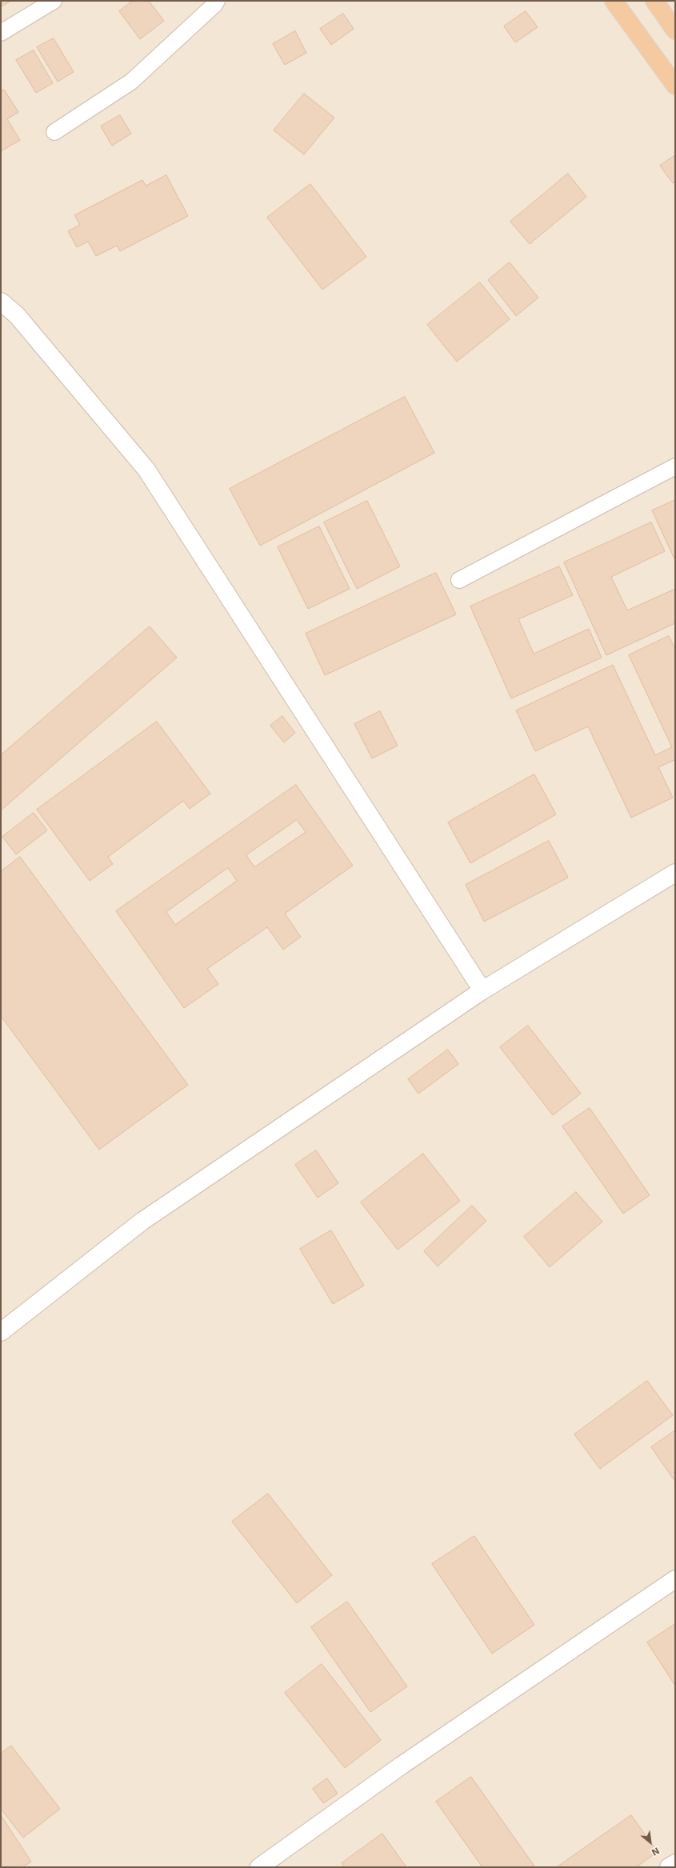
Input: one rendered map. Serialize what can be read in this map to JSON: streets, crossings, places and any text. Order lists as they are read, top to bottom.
{
  "north": "bottom right"
}
